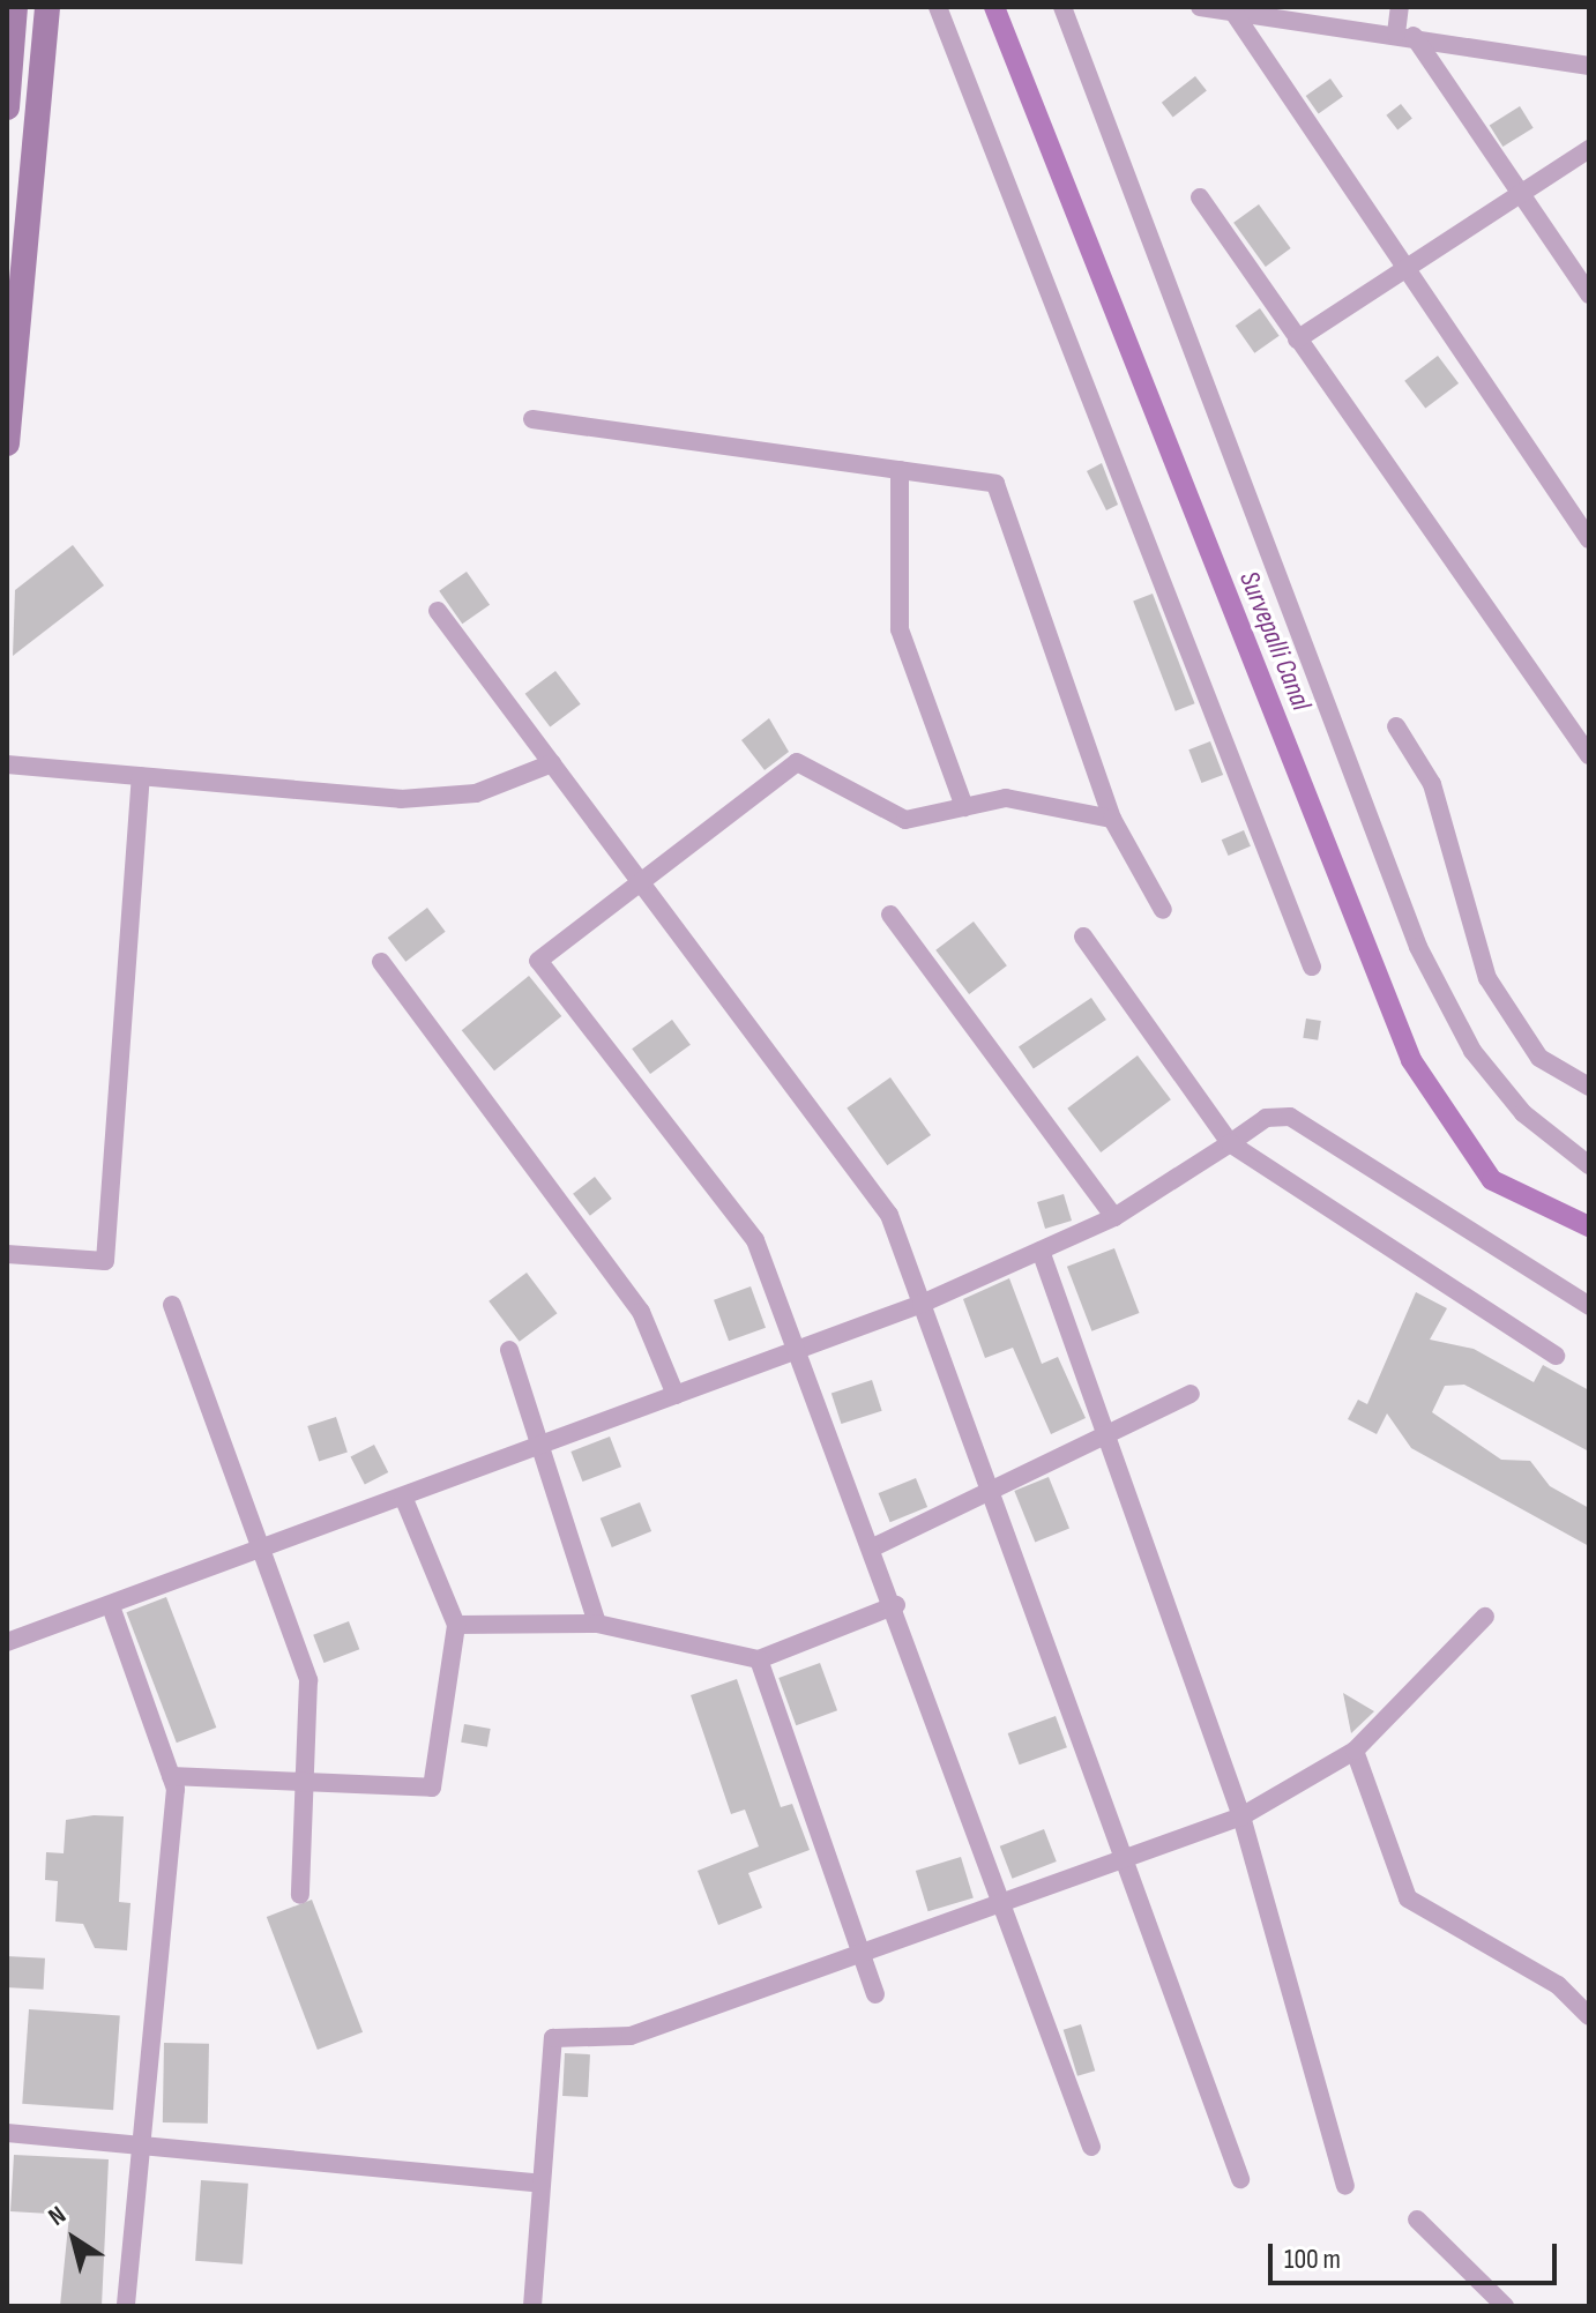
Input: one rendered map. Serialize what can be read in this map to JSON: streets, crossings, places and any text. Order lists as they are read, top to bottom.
{
  "water": ["Survepalli Canal"],
  "scale_bar": "100 m",
  "north": "top left"
}
